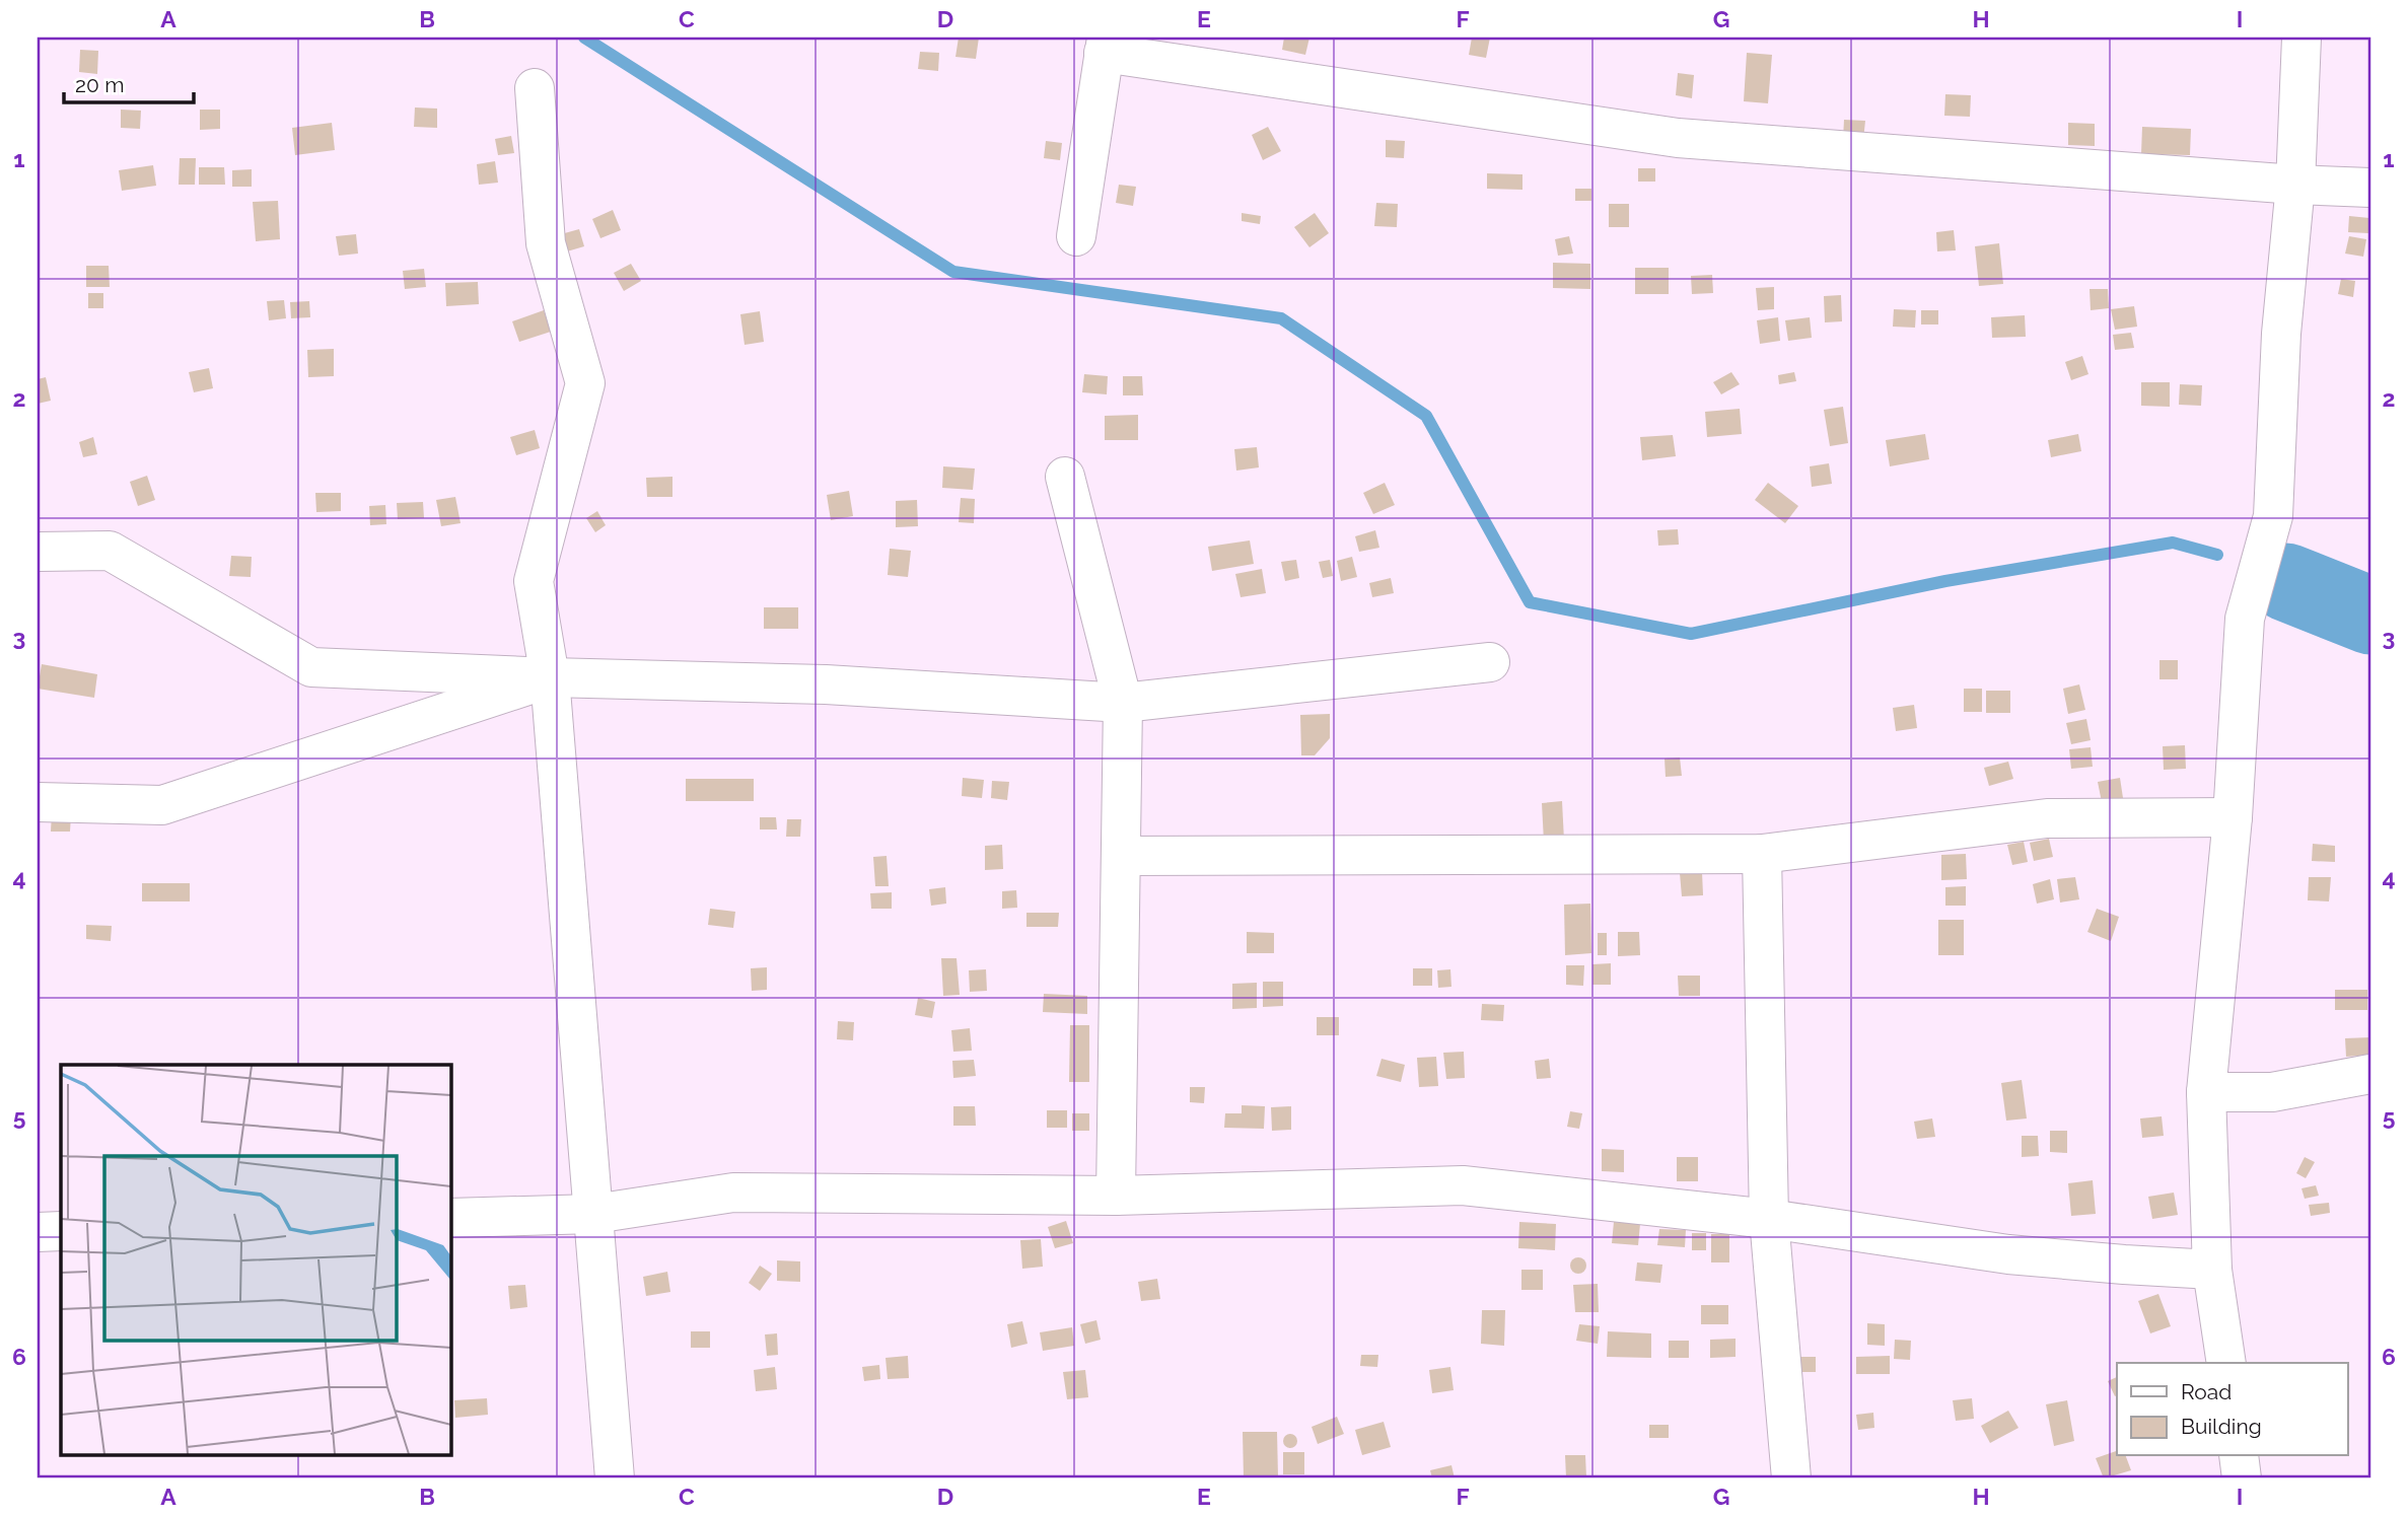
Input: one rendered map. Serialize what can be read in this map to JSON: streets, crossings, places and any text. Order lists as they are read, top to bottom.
{
  "legend": ["Road", "Building"],
  "scale_bar": "20 m",
  "grid": {
    "columns": [
      "A",
      "B",
      "C",
      "D",
      "E",
      "F",
      "G",
      "H",
      "I"
    ],
    "rows": [
      "1",
      "2",
      "3",
      "4",
      "5",
      "6"
    ]
  }
}
